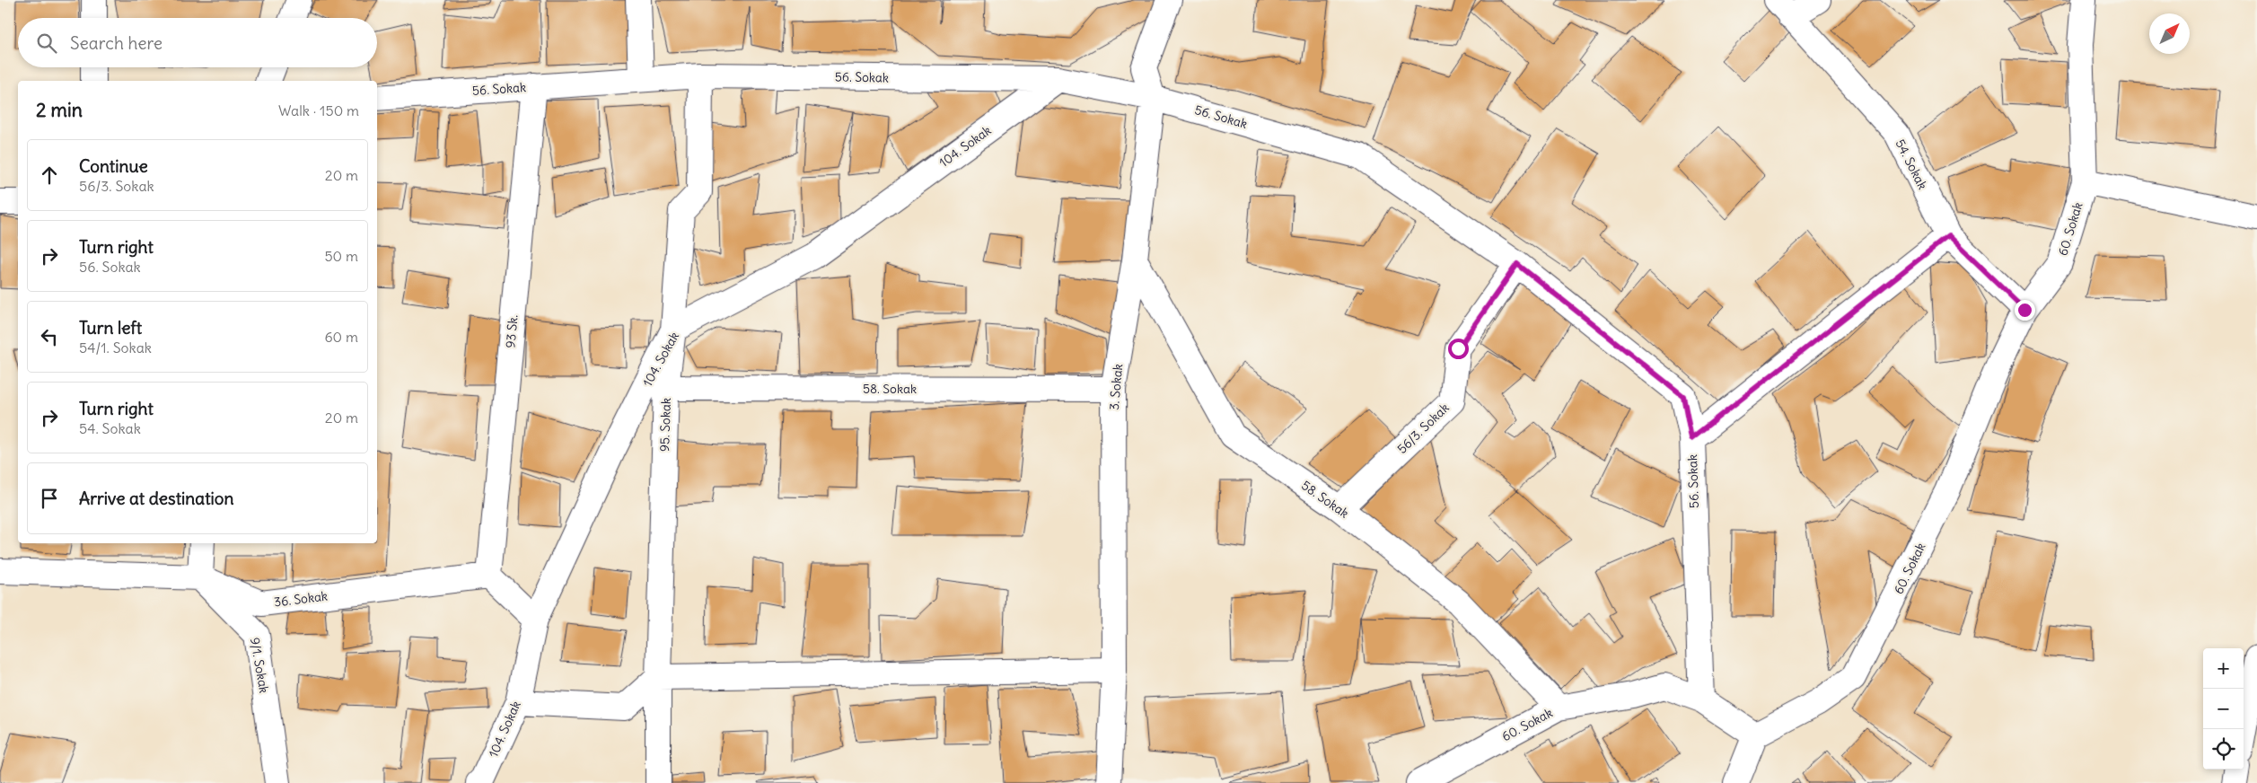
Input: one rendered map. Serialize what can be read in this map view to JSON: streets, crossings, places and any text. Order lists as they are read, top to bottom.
{
  "streets": {
    "street": [
      "56. Sokak",
      "104. Sokak",
      "54. Sokak",
      "60. Sokak",
      "93 Sk.",
      "3. Sokak",
      "58. Sokak",
      "95. Sokak",
      "56/3. Sokak",
      "36. Sokak",
      "9/1. Sokak"
    ]
  },
  "crossings": [
    ["56. Sokak", "104. Sokak"],
    ["56. Sokak", "60. Sokak"],
    ["56. Sokak", "93 Sk."],
    ["56. Sokak", "3. Sokak"],
    ["56. Sokak", "95. Sokak"],
    ["56. Sokak", "56/3. Sokak"],
    ["104. Sokak", "95. Sokak"],
    ["54. Sokak", "60. Sokak"],
    ["60. Sokak", "58. Sokak"],
    ["93 Sk.", "36. Sokak"],
    ["3. Sokak", "58. Sokak"],
    ["58. Sokak", "95. Sokak"],
    ["58. Sokak", "56/3. Sokak"],
    ["36. Sokak", "9/1. Sokak"]
  ],
  "north": "top right",
  "page": {
    "search": "Search here",
    "heading": ["2 min", "Walk · 150 m"],
    "list": [
      ["Continue", "56/3. Sokak", "20 m"],
      ["Turn right", "56. Sokak", "50 m"],
      ["Turn left", "54/1. Sokak", "60 m"],
      ["Turn right", "54. Sokak", "20 m"],
      "Arrive at destination"
    ],
    "map_buttons": ["+", "−"]
  }
}
